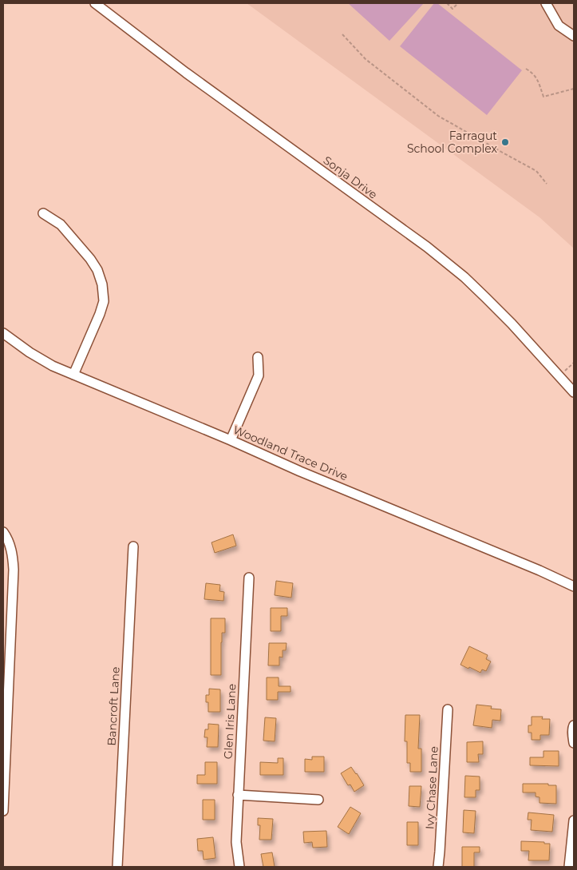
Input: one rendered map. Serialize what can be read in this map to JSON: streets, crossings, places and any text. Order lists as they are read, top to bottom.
{
  "streets": {
    "street": [
      "Sonja Drive",
      "Woodland Trace Drive",
      "Bancroft Lane",
      "Glen Iris Lane",
      "Ivy Chase Lane"
    ]
  },
  "places": ["Farragut School Complex"]
}
